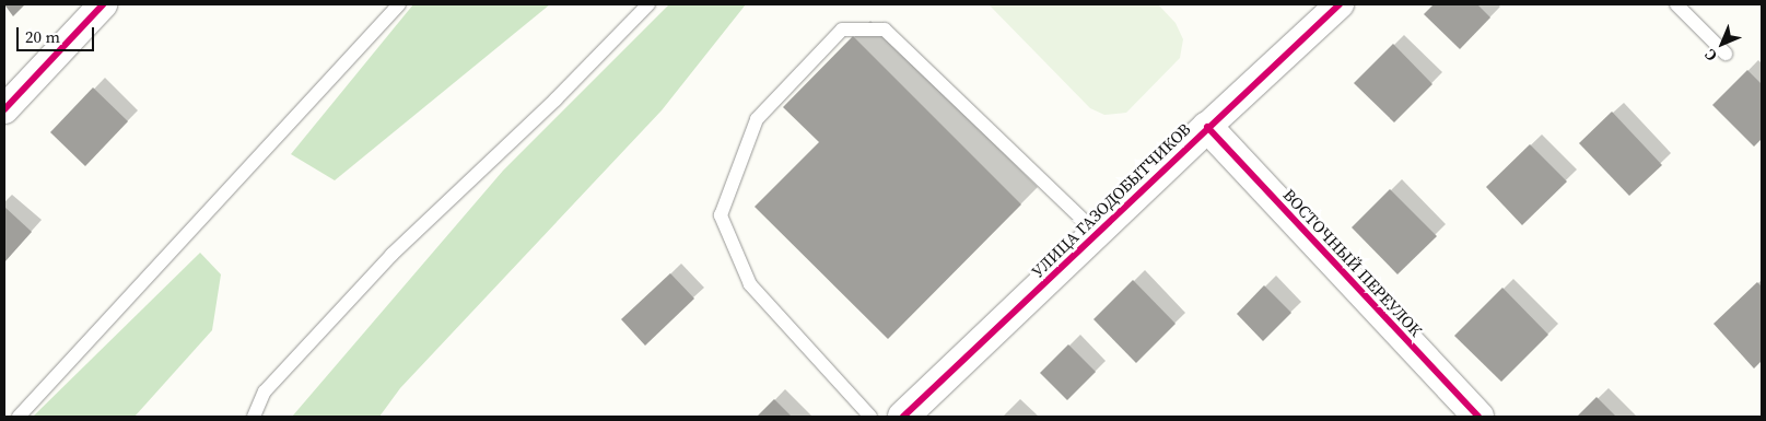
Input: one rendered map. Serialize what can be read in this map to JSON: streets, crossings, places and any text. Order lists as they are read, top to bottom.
{
  "streets": {
    "street": ["УЛИЦА ГАЗОДОБЫТЧИКОВ", "ВОСТОЧНЫЙ ПЕРЕУЛОК"]
  },
  "crossings": [
    ["УЛИЦА ГАЗОДОБЫТЧИКОВ", "ВОСТОЧНЫЙ ПЕРЕУЛОК"]
  ],
  "scale_bar": "20 m",
  "north": "bottom left"
}
